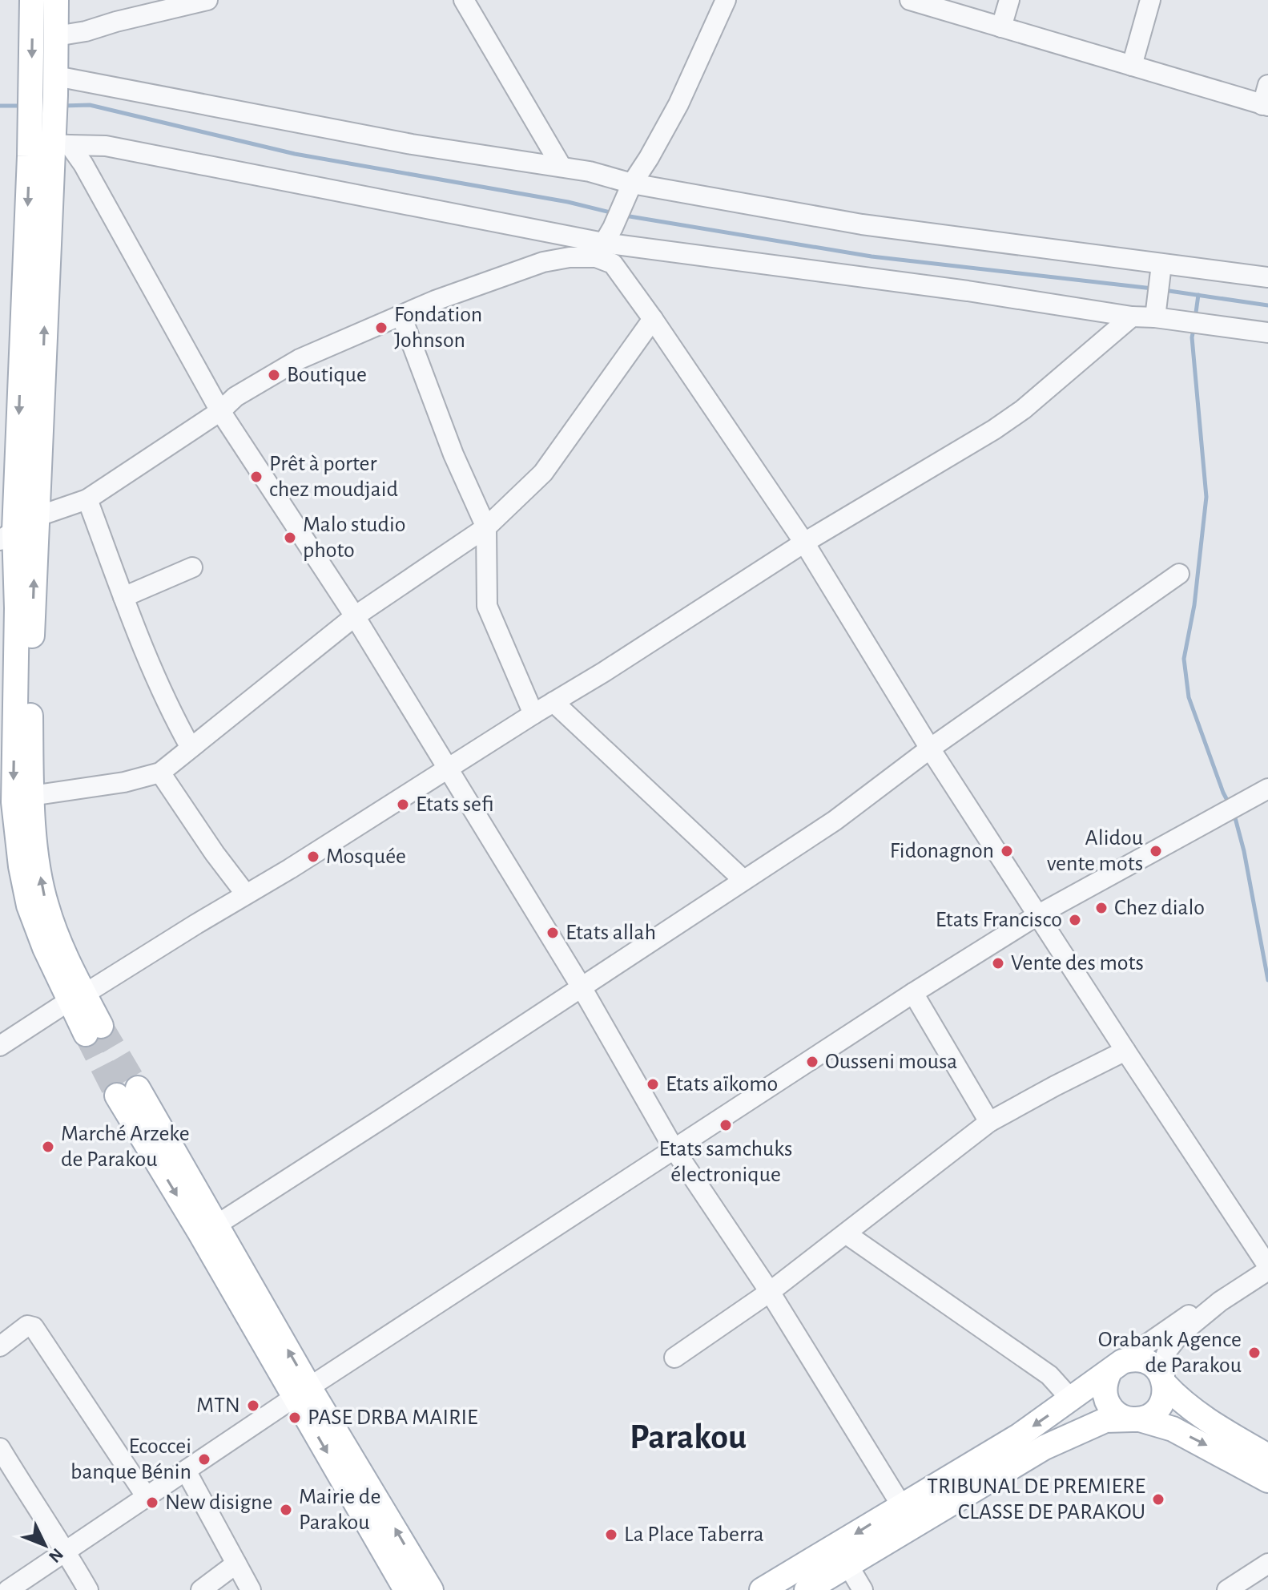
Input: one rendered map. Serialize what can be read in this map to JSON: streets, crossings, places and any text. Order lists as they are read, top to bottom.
{
  "districts": ["Parakou"],
  "places": [
    "Fondation Johnson",
    "Boutique",
    "Prêt à porter chez moudjaid",
    "Malo studio photo",
    "Etats sefi",
    "Fidonagnon",
    "Alidou vente mots",
    "Mosquée",
    "Chez dialo",
    "Etats Francisco",
    "Etats allah",
    "Vente des mots",
    "Ousseni mousa",
    "Etats aïkomo",
    "Etats samchuks électronique",
    "Marché Arzeke de Parakou",
    "Orabank Agence de Parakou",
    "MTN",
    "PASE DRBA MAIRIE",
    "Ecoccei banque Bénin",
    "TRIBUNAL DE PREMIERE CLASSE DE PARAKOU",
    "New disigne",
    "Mairie de Parakou",
    "La Place Taberra"
  ],
  "north": "bottom right"
}
